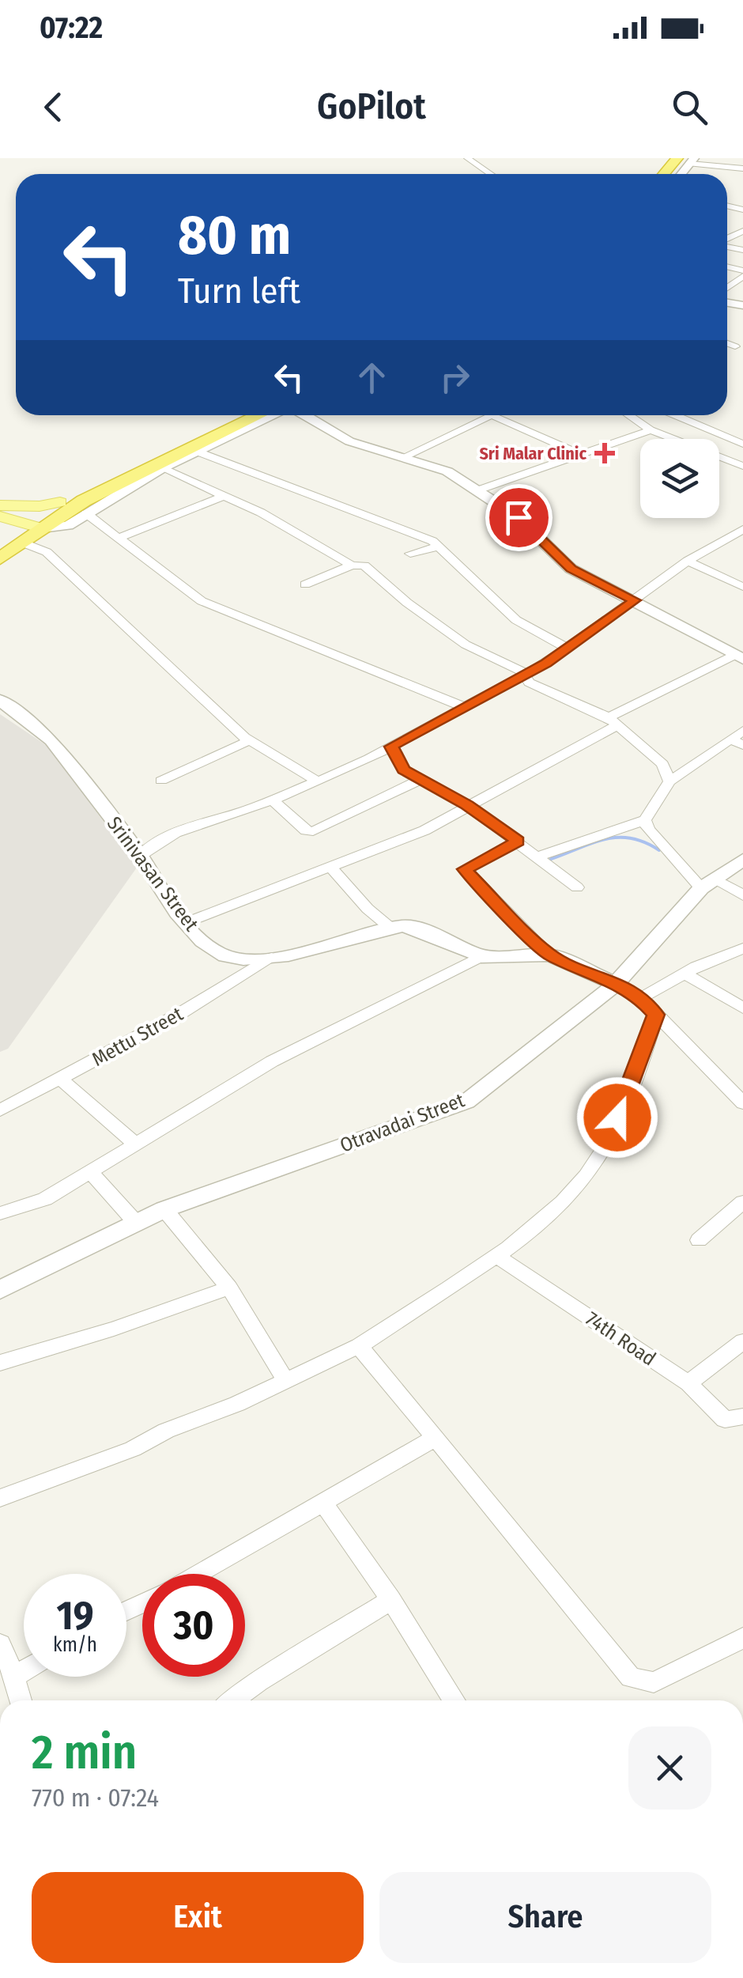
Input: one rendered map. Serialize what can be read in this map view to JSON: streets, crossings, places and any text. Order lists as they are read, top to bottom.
{
  "streets": {
    "street": [
      "Srinivasan Street",
      "Mettu Street",
      "Otravadai Street",
      "74th Road"
    ]
  },
  "crossings": [
    ["Srinivasan Street", "Mettu Street"]
  ],
  "places": {
    "health": ["Sri Malar Clinic"]
  },
  "page": {
    "status": "07:22",
    "header": "GoPilot",
    "turn": ["80 m", "Turn left"],
    "speed": "19 km/h",
    "limit": "30",
    "heading": ["2 min", "770 m · 07:24"],
    "buttons": ["Exit", "Share"]
  }
}
